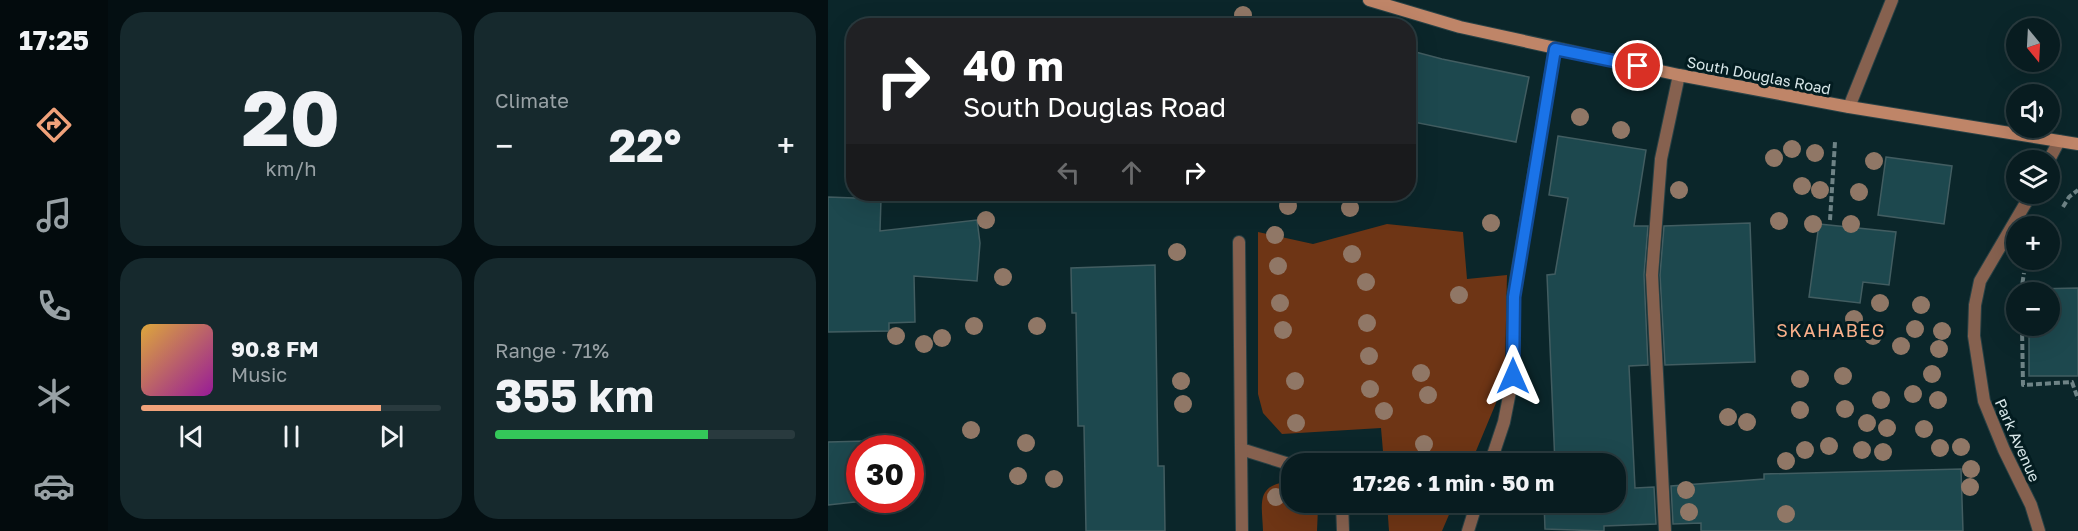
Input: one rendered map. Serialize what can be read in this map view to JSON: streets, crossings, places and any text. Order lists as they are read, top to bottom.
{
  "streets": {
    "main road": ["South Douglas Road"],
    "street": ["Park Avenue"]
  },
  "districts": ["SKAHABEG"],
  "north": "bottom",
  "page": {
    "tabs": "17:25",
    "tile": [
      ["20", "km/h"],
      "Climate",
      ["Range · 71%", "355 km"]
    ],
    "map_buttons": ["+", "−"],
    "turn": ["40 m", "South Douglas Road"],
    "heat": ["−", "22°", "+"],
    "song": ["90.8 FM", "Music"],
    "limit": "30",
    "trip": "17:26 · 1 min · 50 m"
  }
}
